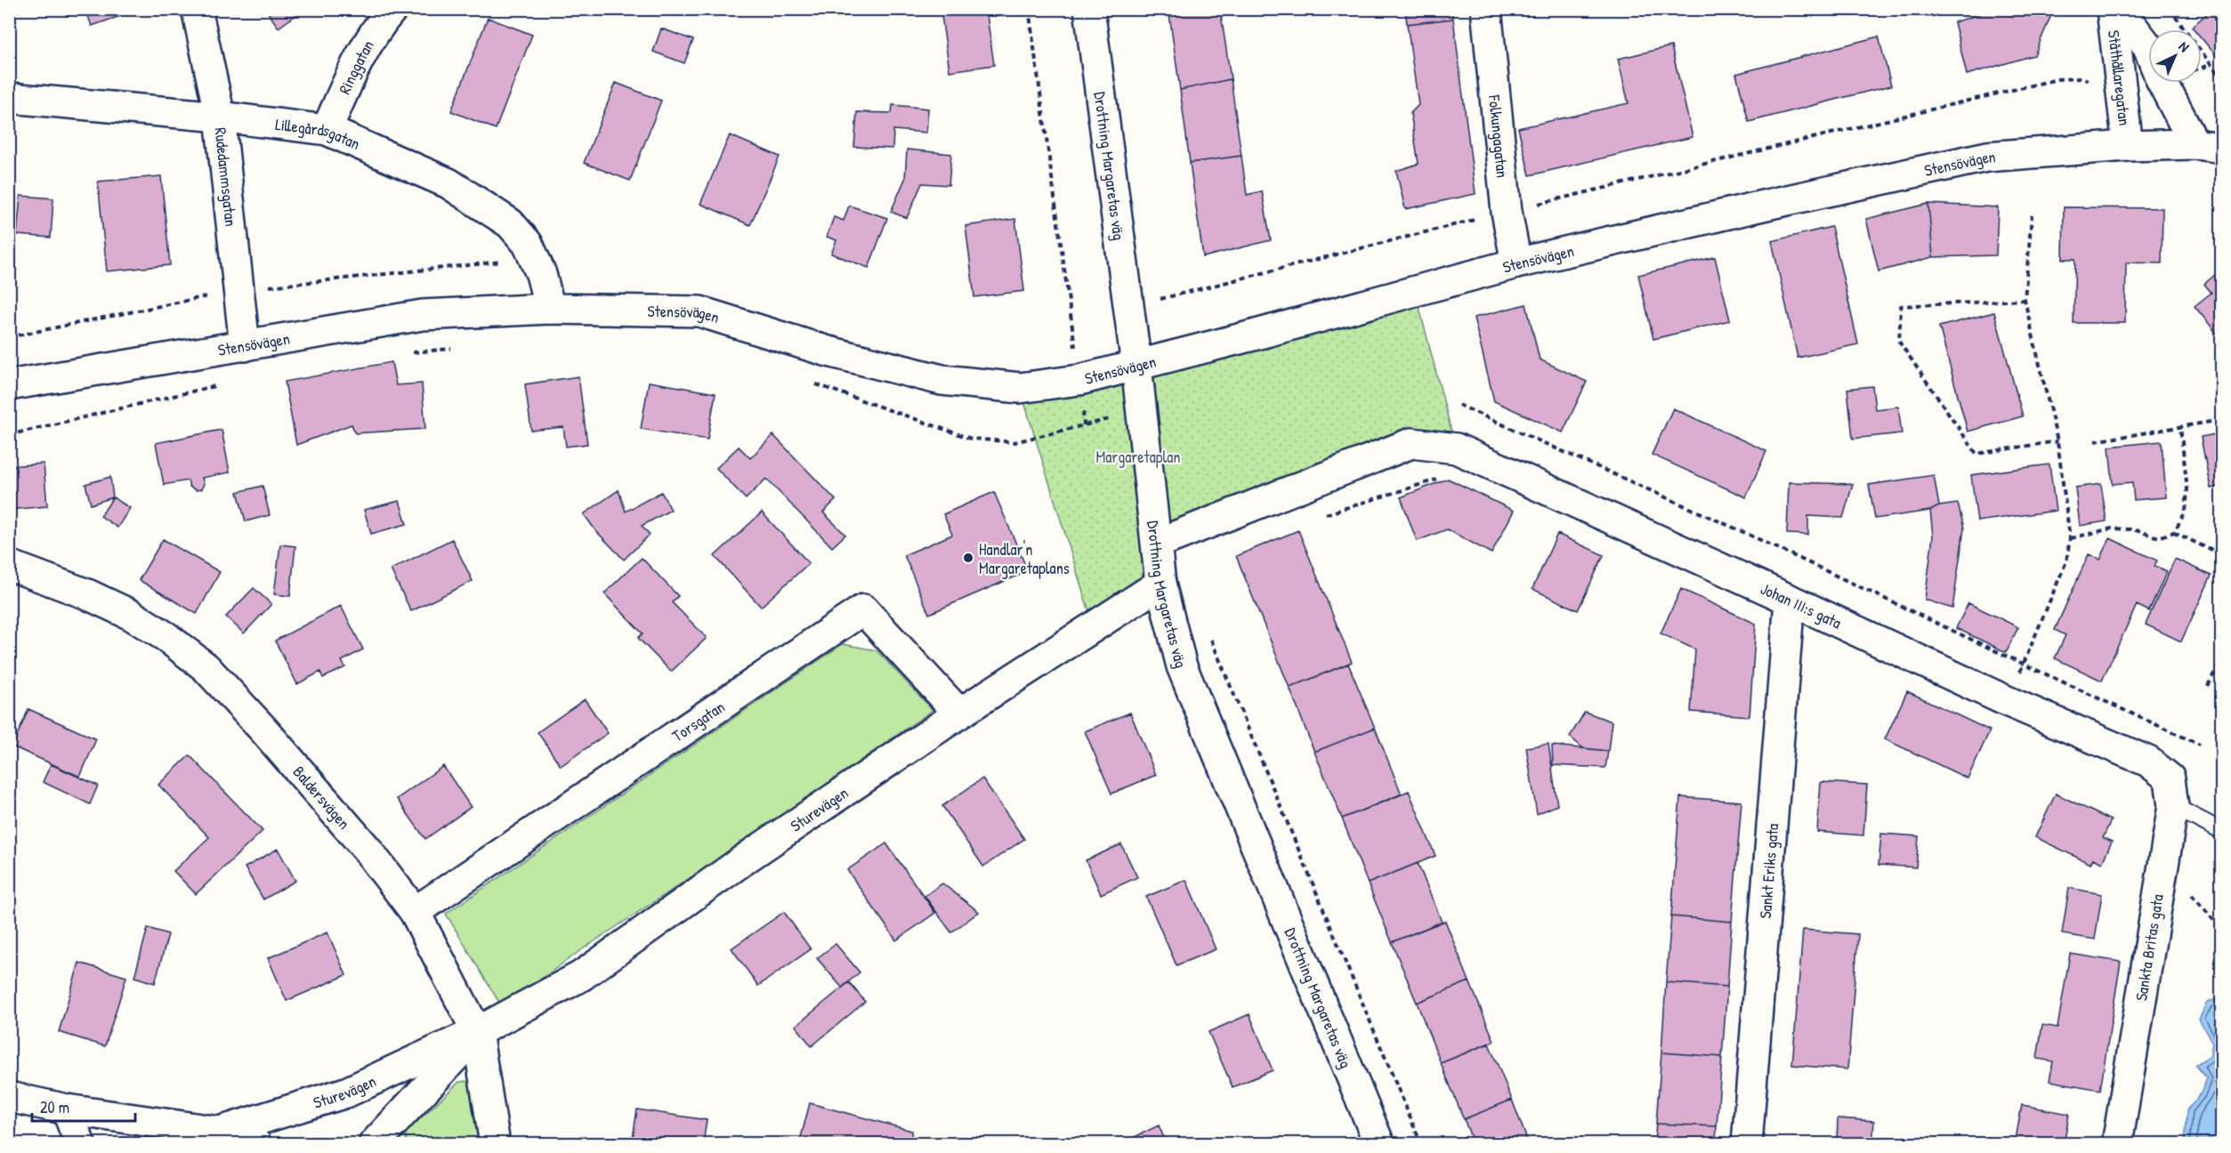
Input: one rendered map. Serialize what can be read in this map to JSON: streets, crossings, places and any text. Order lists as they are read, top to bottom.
{
  "streets": {
    "street": [
      "Ringgatan",
      "Ståthållaregatan",
      "Lillegårdsgatan",
      "Folkungagatan",
      "Stensövägen",
      "Drottning Margaretas väg",
      "Rudedammsgatan",
      "Johan III:s gata",
      "Torsgatan",
      "Baldersvägen",
      "Sturevägen",
      "Sankt Eriks gata",
      "Sankta Britas gata"
    ]
  },
  "crossings": [
    ["Ringgatan", "Lillegårdsgatan"],
    ["Ståthållaregatan", "Stensövägen"],
    ["Lillegårdsgatan", "Stensövägen"],
    ["Lillegårdsgatan", "Rudedammsgatan"],
    ["Folkungagatan", "Stensövägen"],
    ["Stensövägen", "Drottning Margaretas väg"],
    ["Stensövägen", "Rudedammsgatan"],
    ["Drottning Margaretas väg", "Johan III:s gata"],
    ["Drottning Margaretas väg", "Sturevägen"],
    ["Johan III:s gata", "Sankt Eriks gata"],
    ["Johan III:s gata", "Sankta Britas gata"],
    ["Torsgatan", "Baldersvägen"],
    ["Torsgatan", "Sturevägen"],
    ["Baldersvägen", "Sturevägen"]
  ],
  "parks": ["Margaretaplan"],
  "places": ["Handlar'n Margaretaplans"],
  "scale_bar": "20 m",
  "north": "top right"
}
